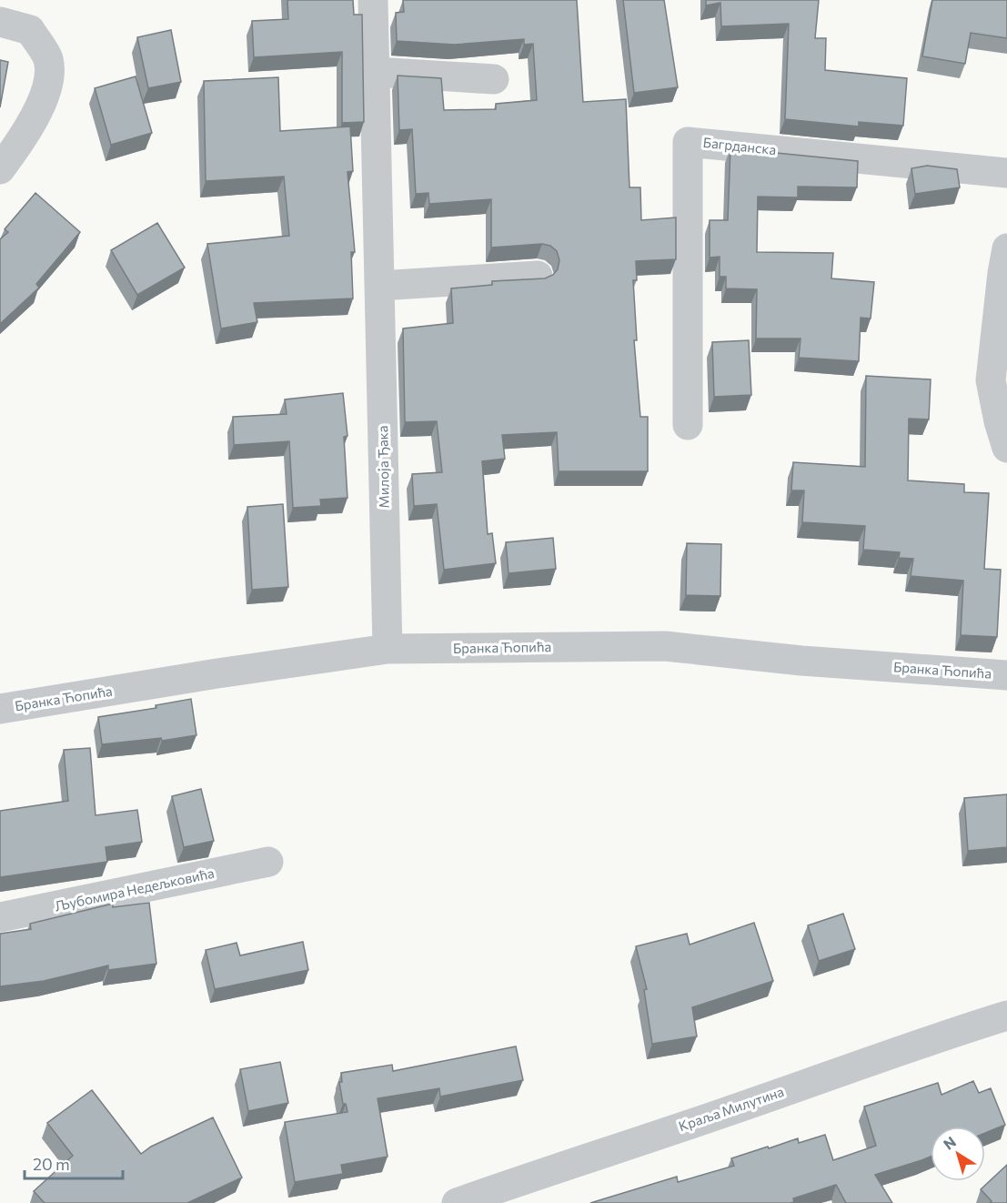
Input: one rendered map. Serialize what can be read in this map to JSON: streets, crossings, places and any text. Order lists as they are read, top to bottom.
{
  "streets": {
    "street": [
      "Багрданска",
      "Милоја Ђака",
      "Бранка Ћопића",
      "Љубомира Недељковића",
      "Краља Милутина"
    ]
  },
  "crossings": [
    ["Милоја Ђака", "Бранка Ћопића"]
  ],
  "scale_bar": "20 m",
  "north": "top left"
}
